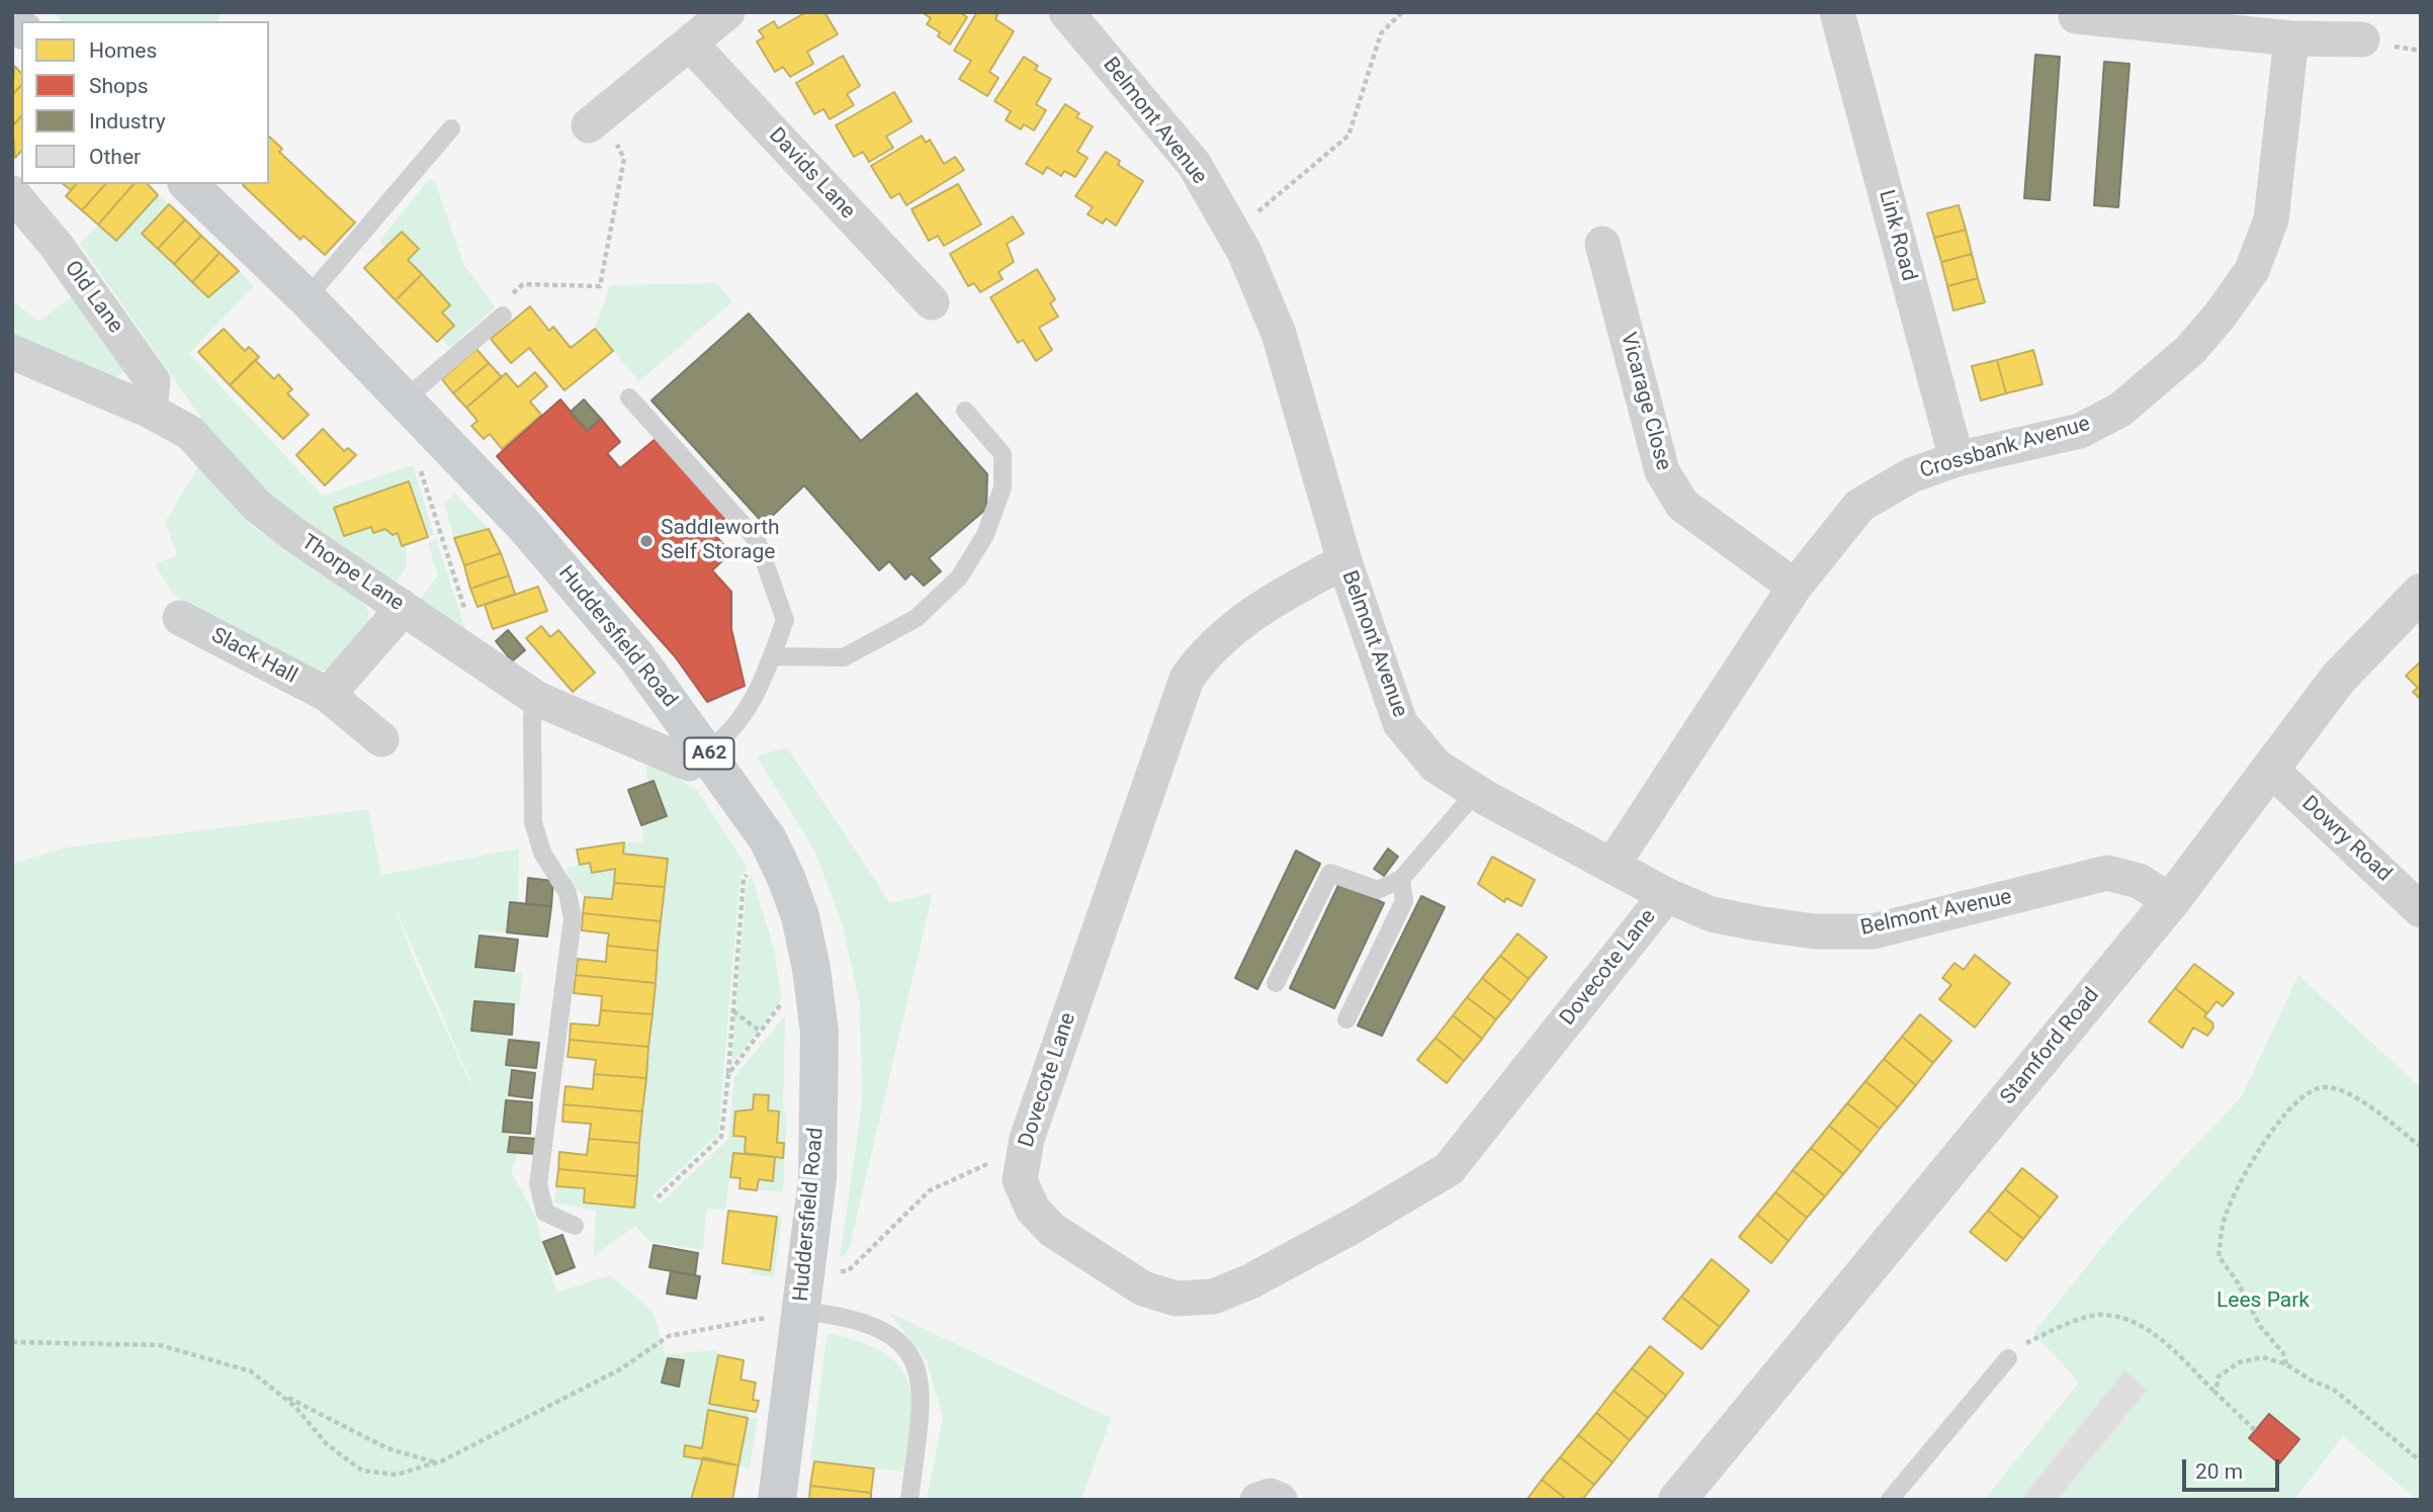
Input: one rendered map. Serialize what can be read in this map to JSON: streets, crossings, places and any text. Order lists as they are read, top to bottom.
{
  "streets": {
    "main road": ["Huddersfield Road", "A62"],
    "street": [
      "Belmont Avenue",
      "Davids Lane",
      "Link Road",
      "Old Lane",
      "Vicarage Close",
      "Crossbank Avenue",
      "Thorpe Lane",
      "Slack Hall",
      "Dowry Road",
      "Dovecote Lane",
      "Stamford Road"
    ]
  },
  "crossings": [
    ["Belmont Avenue", "Crossbank Avenue"],
    ["Belmont Avenue", "Dovecote Lane"],
    ["Belmont Avenue", "Stamford Road"],
    ["Link Road", "Crossbank Avenue"],
    ["Old Lane", "Thorpe Lane"],
    ["Vicarage Close", "Crossbank Avenue"],
    ["Thorpe Lane", "Huddersfield Road"],
    ["Dowry Road", "Stamford Road"]
  ],
  "parks": ["Lees Park"],
  "places": ["Saddleworth Self Storage"],
  "legend": [
    "Homes",
    "Shops",
    "Industry",
    "Other"
  ],
  "scale_bar": "20 m"
}
